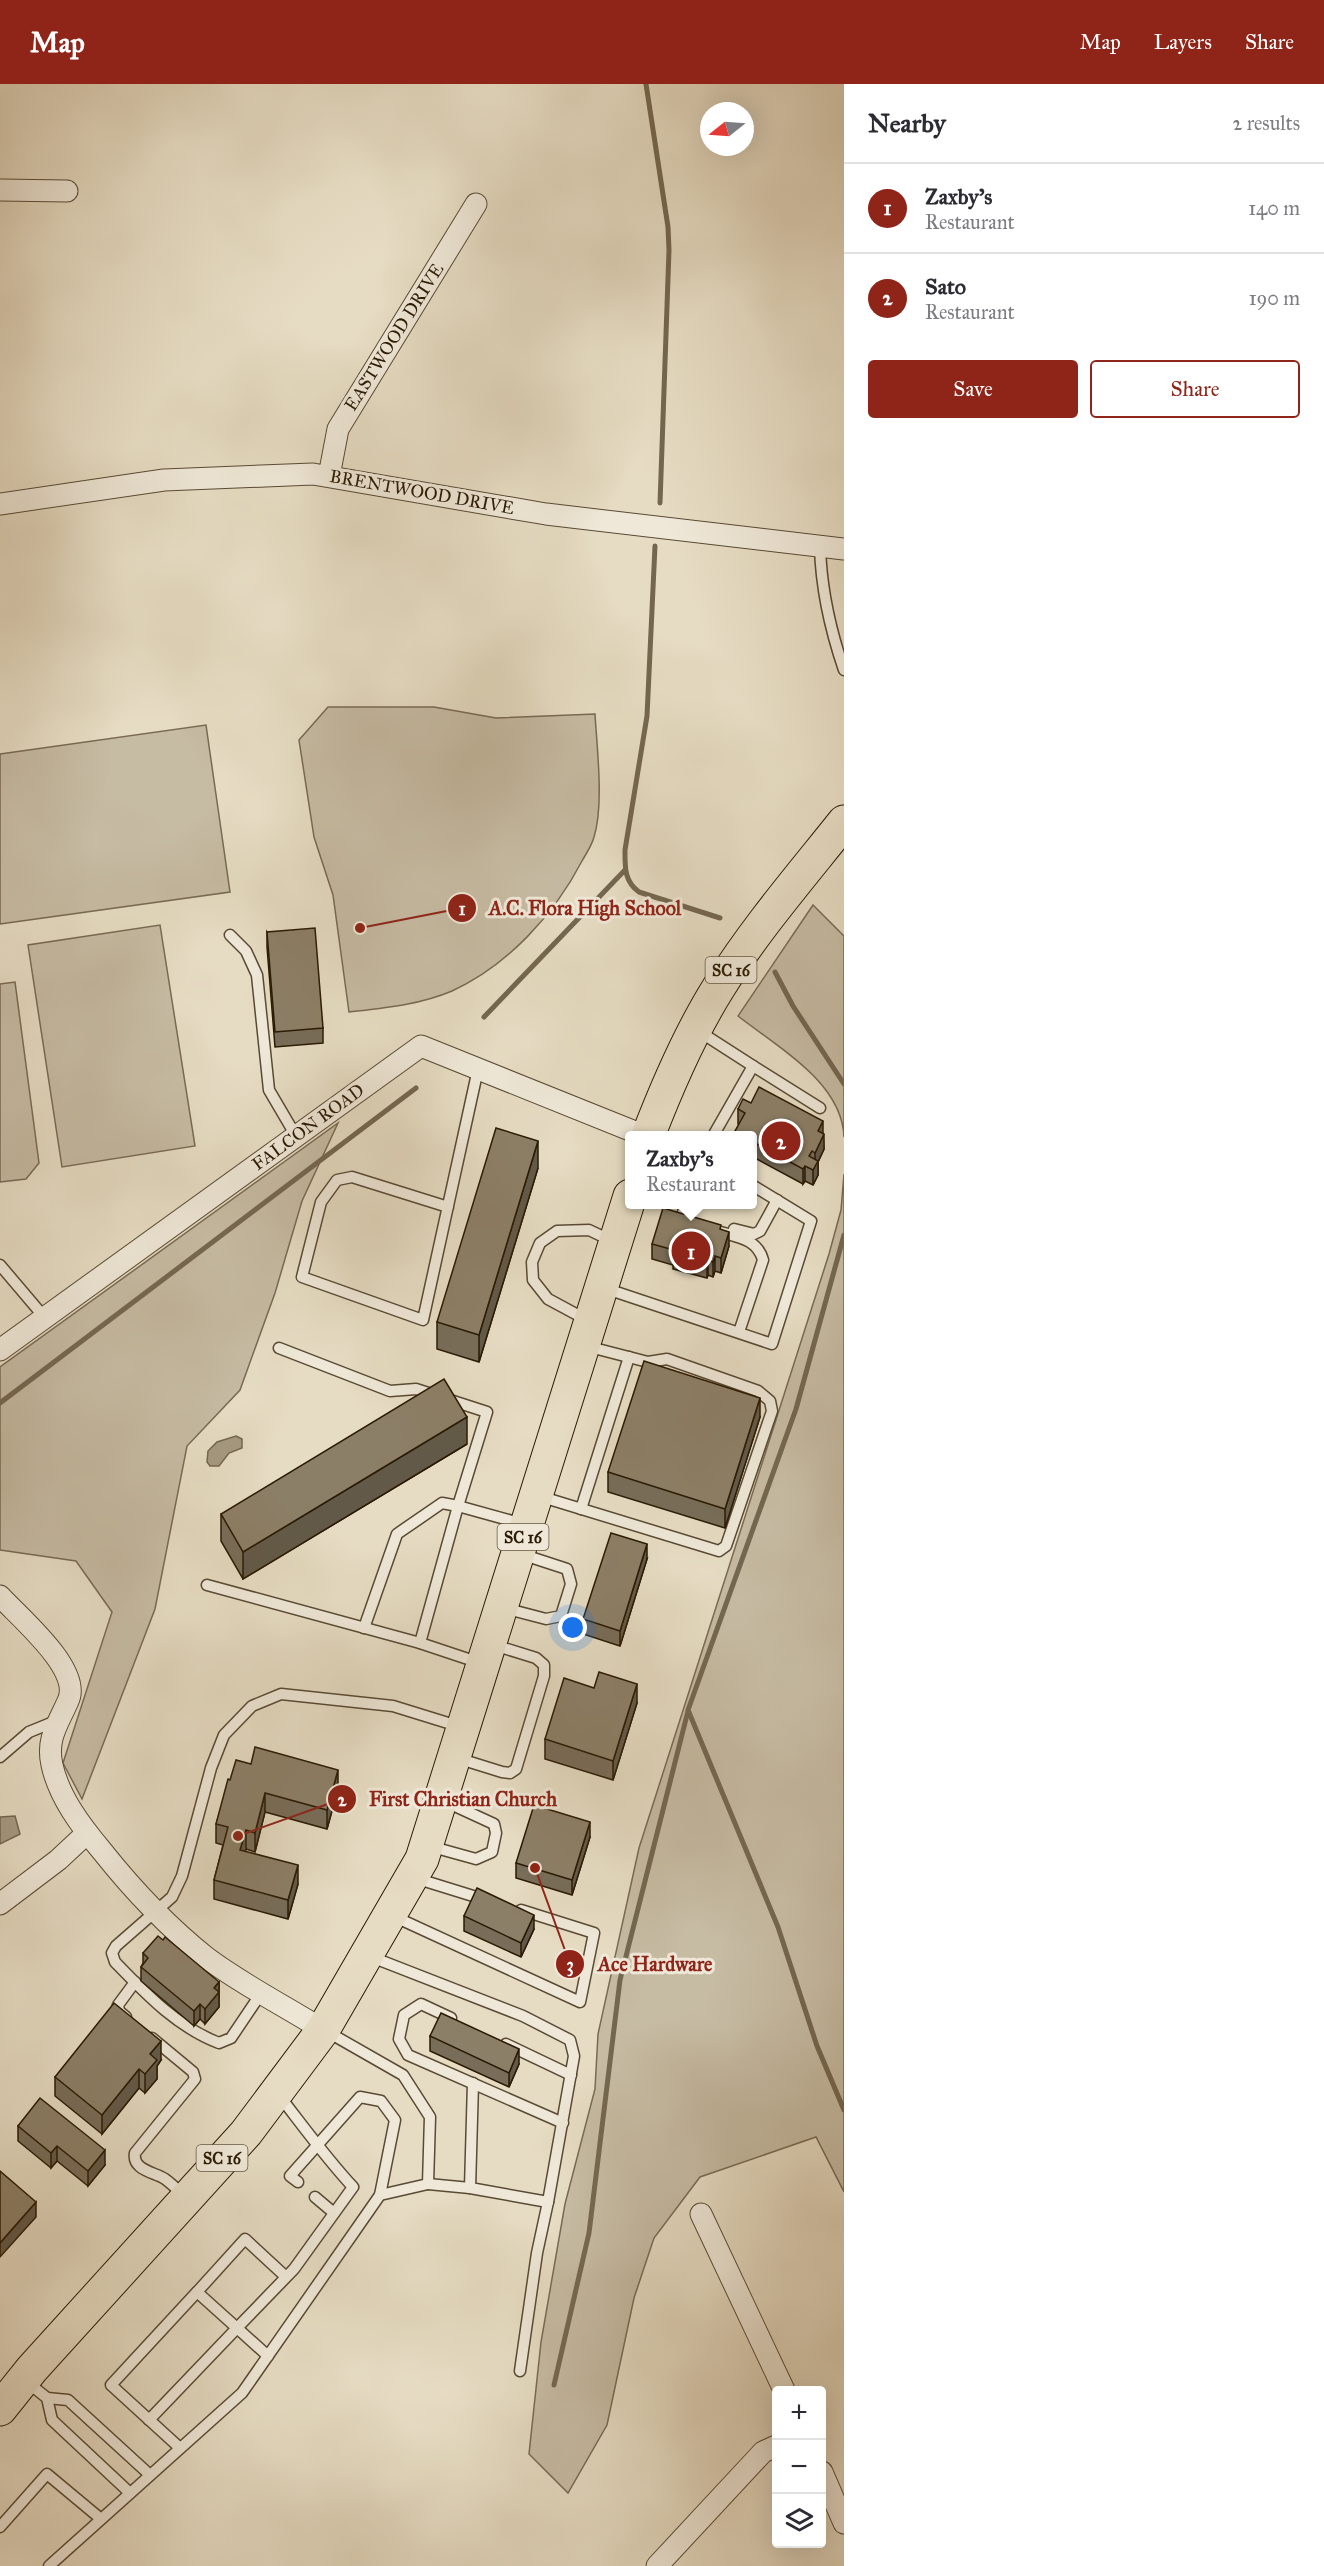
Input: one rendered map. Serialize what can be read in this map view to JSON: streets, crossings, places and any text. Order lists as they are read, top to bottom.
{
  "streets": {
    "main road": ["SC 16"],
    "street": ["EASTWOOD DRIVE", "BRENTWOOD DRIVE", "FALCON ROAD"]
  },
  "crossings": [
    ["EASTWOOD DRIVE", "BRENTWOOD DRIVE"]
  ],
  "places": ["A.C. Flora High School", "First Christian Church", "Ace Hardware"],
  "north": "left",
  "page": {
    "header": "Map",
    "nav": ["Map", "Layers", "Share"],
    "heading": ["Nearby", "2 results"],
    "list": [
      {
        "mark": "1",
        "name": "Zaxby's",
        "note": "Restaurant",
        "value": "140 m"
      },
      {
        "mark": "2",
        "name": "Sato",
        "note": "Restaurant",
        "value": "190 m"
      }
    ],
    "buttons": ["Save", "Share"],
    "pins": ["2", "1"],
    "popup": ["Zaxby's", "Restaurant"],
    "map_buttons": ["+", "−"]
  }
}
